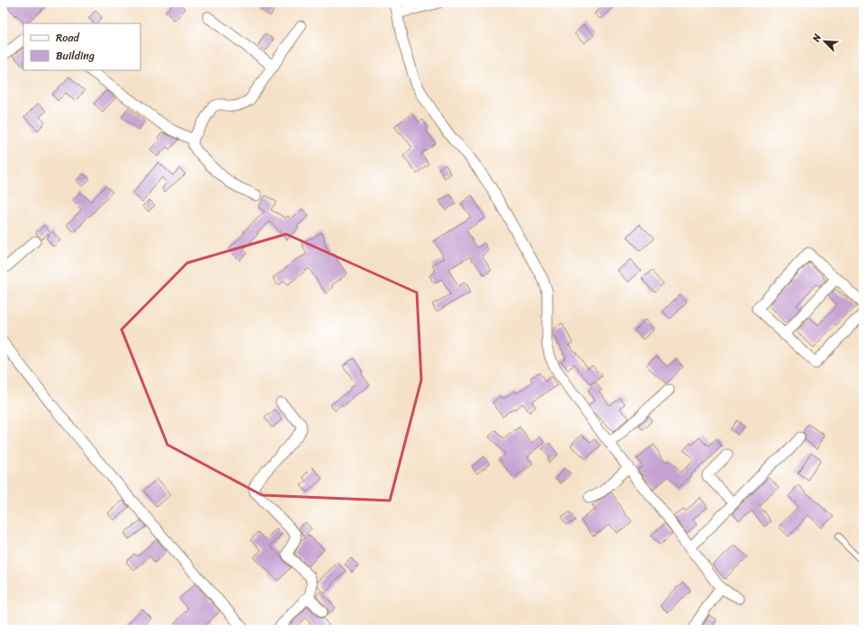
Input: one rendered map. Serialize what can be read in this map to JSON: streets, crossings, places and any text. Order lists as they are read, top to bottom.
{
  "legend": ["Road", "Building"],
  "north": "top left"
}
